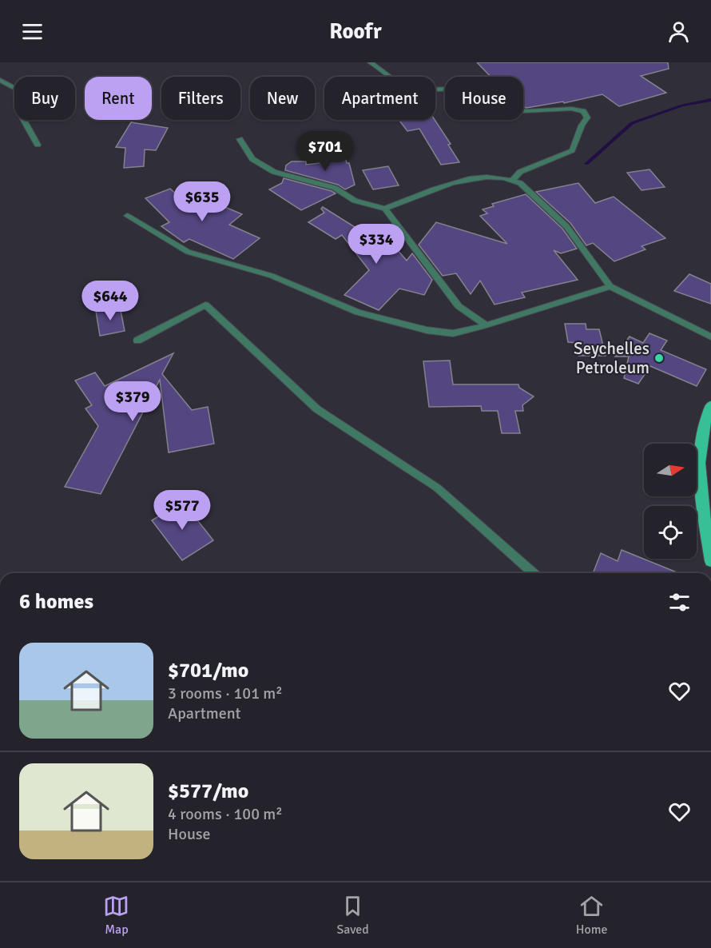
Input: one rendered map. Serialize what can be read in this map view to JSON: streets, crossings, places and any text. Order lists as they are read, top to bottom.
{
  "places": ["Seychelles Petroleum"],
  "north": "right",
  "page": {
    "header": "Roofr",
    "chip": [
      "Buy",
      "Rent",
      "Filters",
      "New",
      "Apartment",
      "House"
    ],
    "price": [
      "$701",
      "$635",
      "$334",
      "$644",
      "$379",
      "$577"
    ],
    "heading": "6 homes",
    "list": [
      {
        "name": "$701/mo",
        "note": "3 rooms · 101 m² · Apartment"
      },
      {
        "name": "$577/mo",
        "note": "4 rooms · 100 m² · House"
      }
    ],
    "tabs": ["Map", "Saved", "Home"]
  }
}
